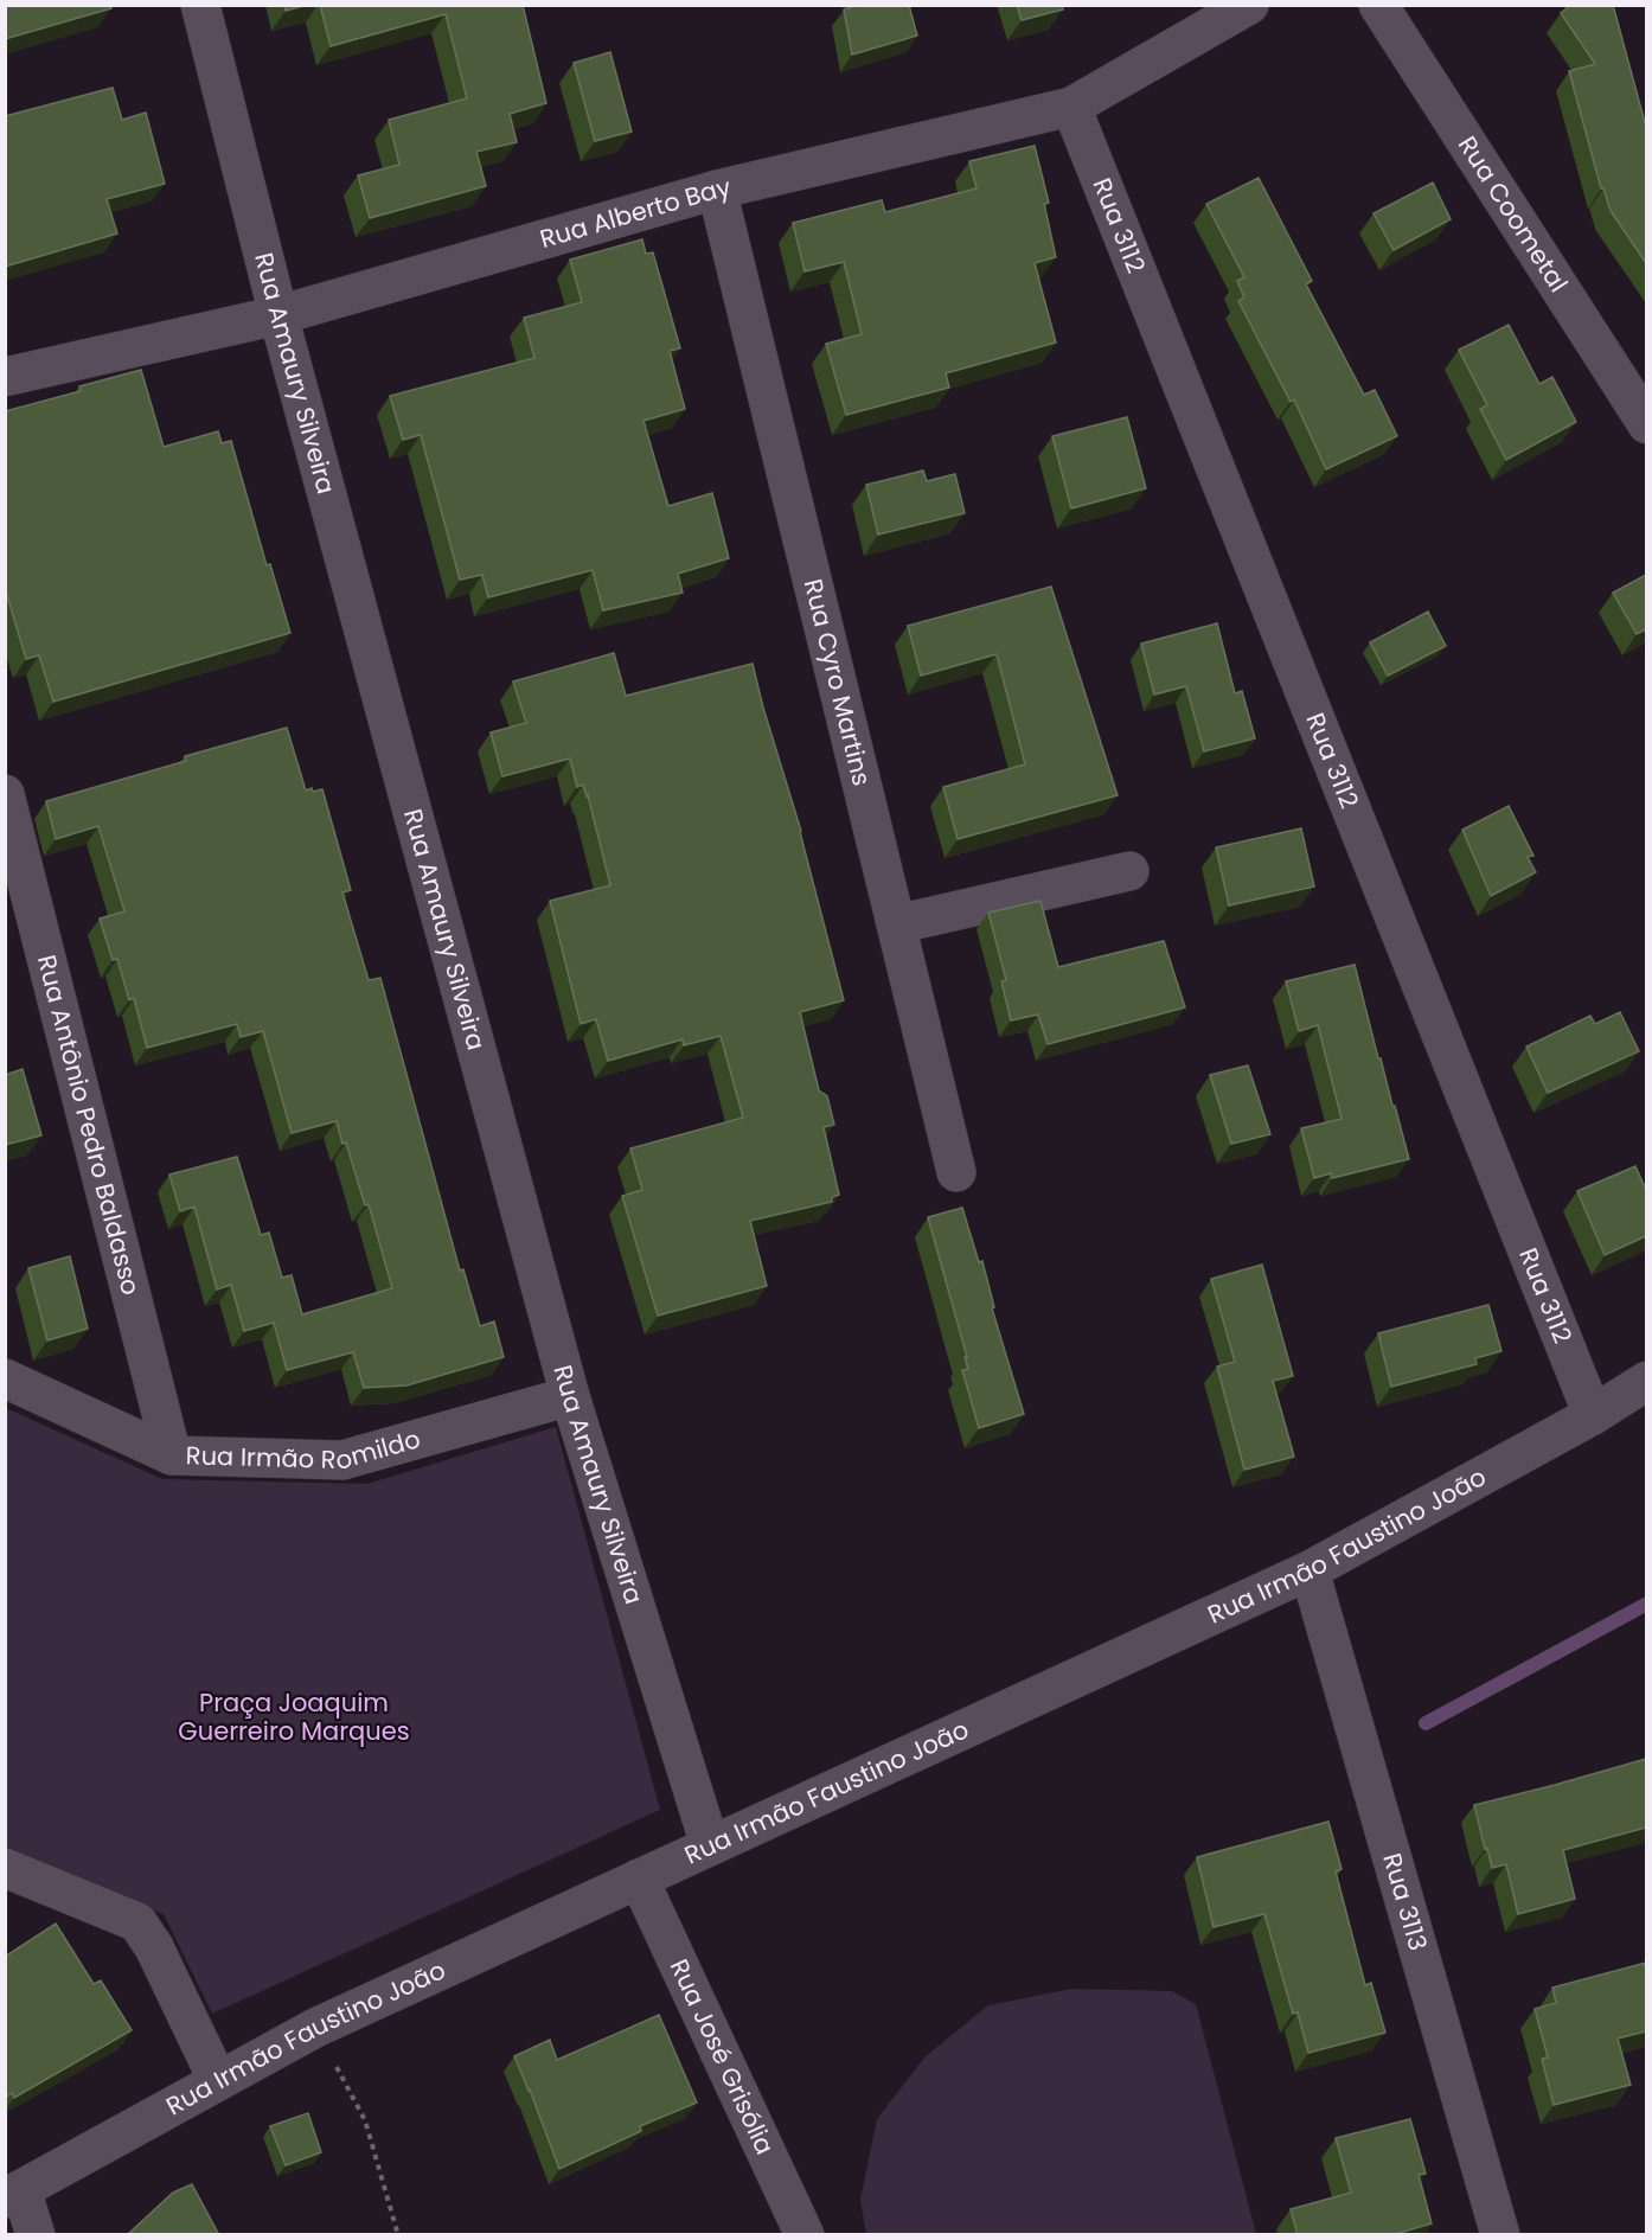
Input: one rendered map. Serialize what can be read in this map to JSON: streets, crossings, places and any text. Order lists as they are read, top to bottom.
{
  "streets": {
    "street": [
      "Rua Alberto Bay",
      "Rua Coometal",
      "Rua 3112",
      "Rua Amaury Silveira",
      "Rua Cyro Martins",
      "Rua Antônio Pedro Baldasso",
      "Rua Irmão Romildo",
      "Rua Irmão Faustino João",
      "Rua 3113",
      "Rua José Grisólia"
    ]
  },
  "crossings": [
    ["Rua Alberto Bay", "Rua 3112"],
    ["Rua Alberto Bay", "Rua Amaury Silveira"],
    ["Rua Alberto Bay", "Rua Cyro Martins"],
    ["Rua 3112", "Rua Irmão Faustino João"],
    ["Rua Amaury Silveira", "Rua Irmão Romildo"],
    ["Rua Amaury Silveira", "Rua Irmão Faustino João"],
    ["Rua Antônio Pedro Baldasso", "Rua Irmão Romildo"],
    ["Rua Irmão Faustino João", "Rua 3113"],
    ["Rua Irmão Faustino João", "Rua José Grisólia"]
  ],
  "parks": ["Praça Joaquim Guerreiro Marques"]
}
